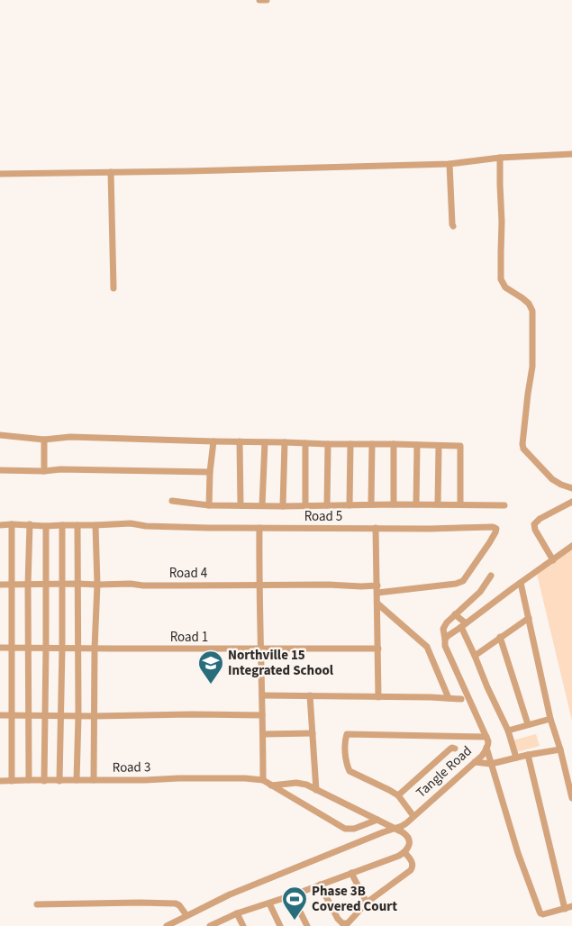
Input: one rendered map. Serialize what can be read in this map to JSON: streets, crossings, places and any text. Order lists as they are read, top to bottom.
{
  "streets": {
    "street": [
      "Road 5",
      "Road 4",
      "Road 1",
      "Road 3",
      "Tangle Road"
    ]
  },
  "places": {
    "school or university": ["Northville 15 Integrated School"],
    "sports": ["Phase 3B Covered Court"]
  }
}
